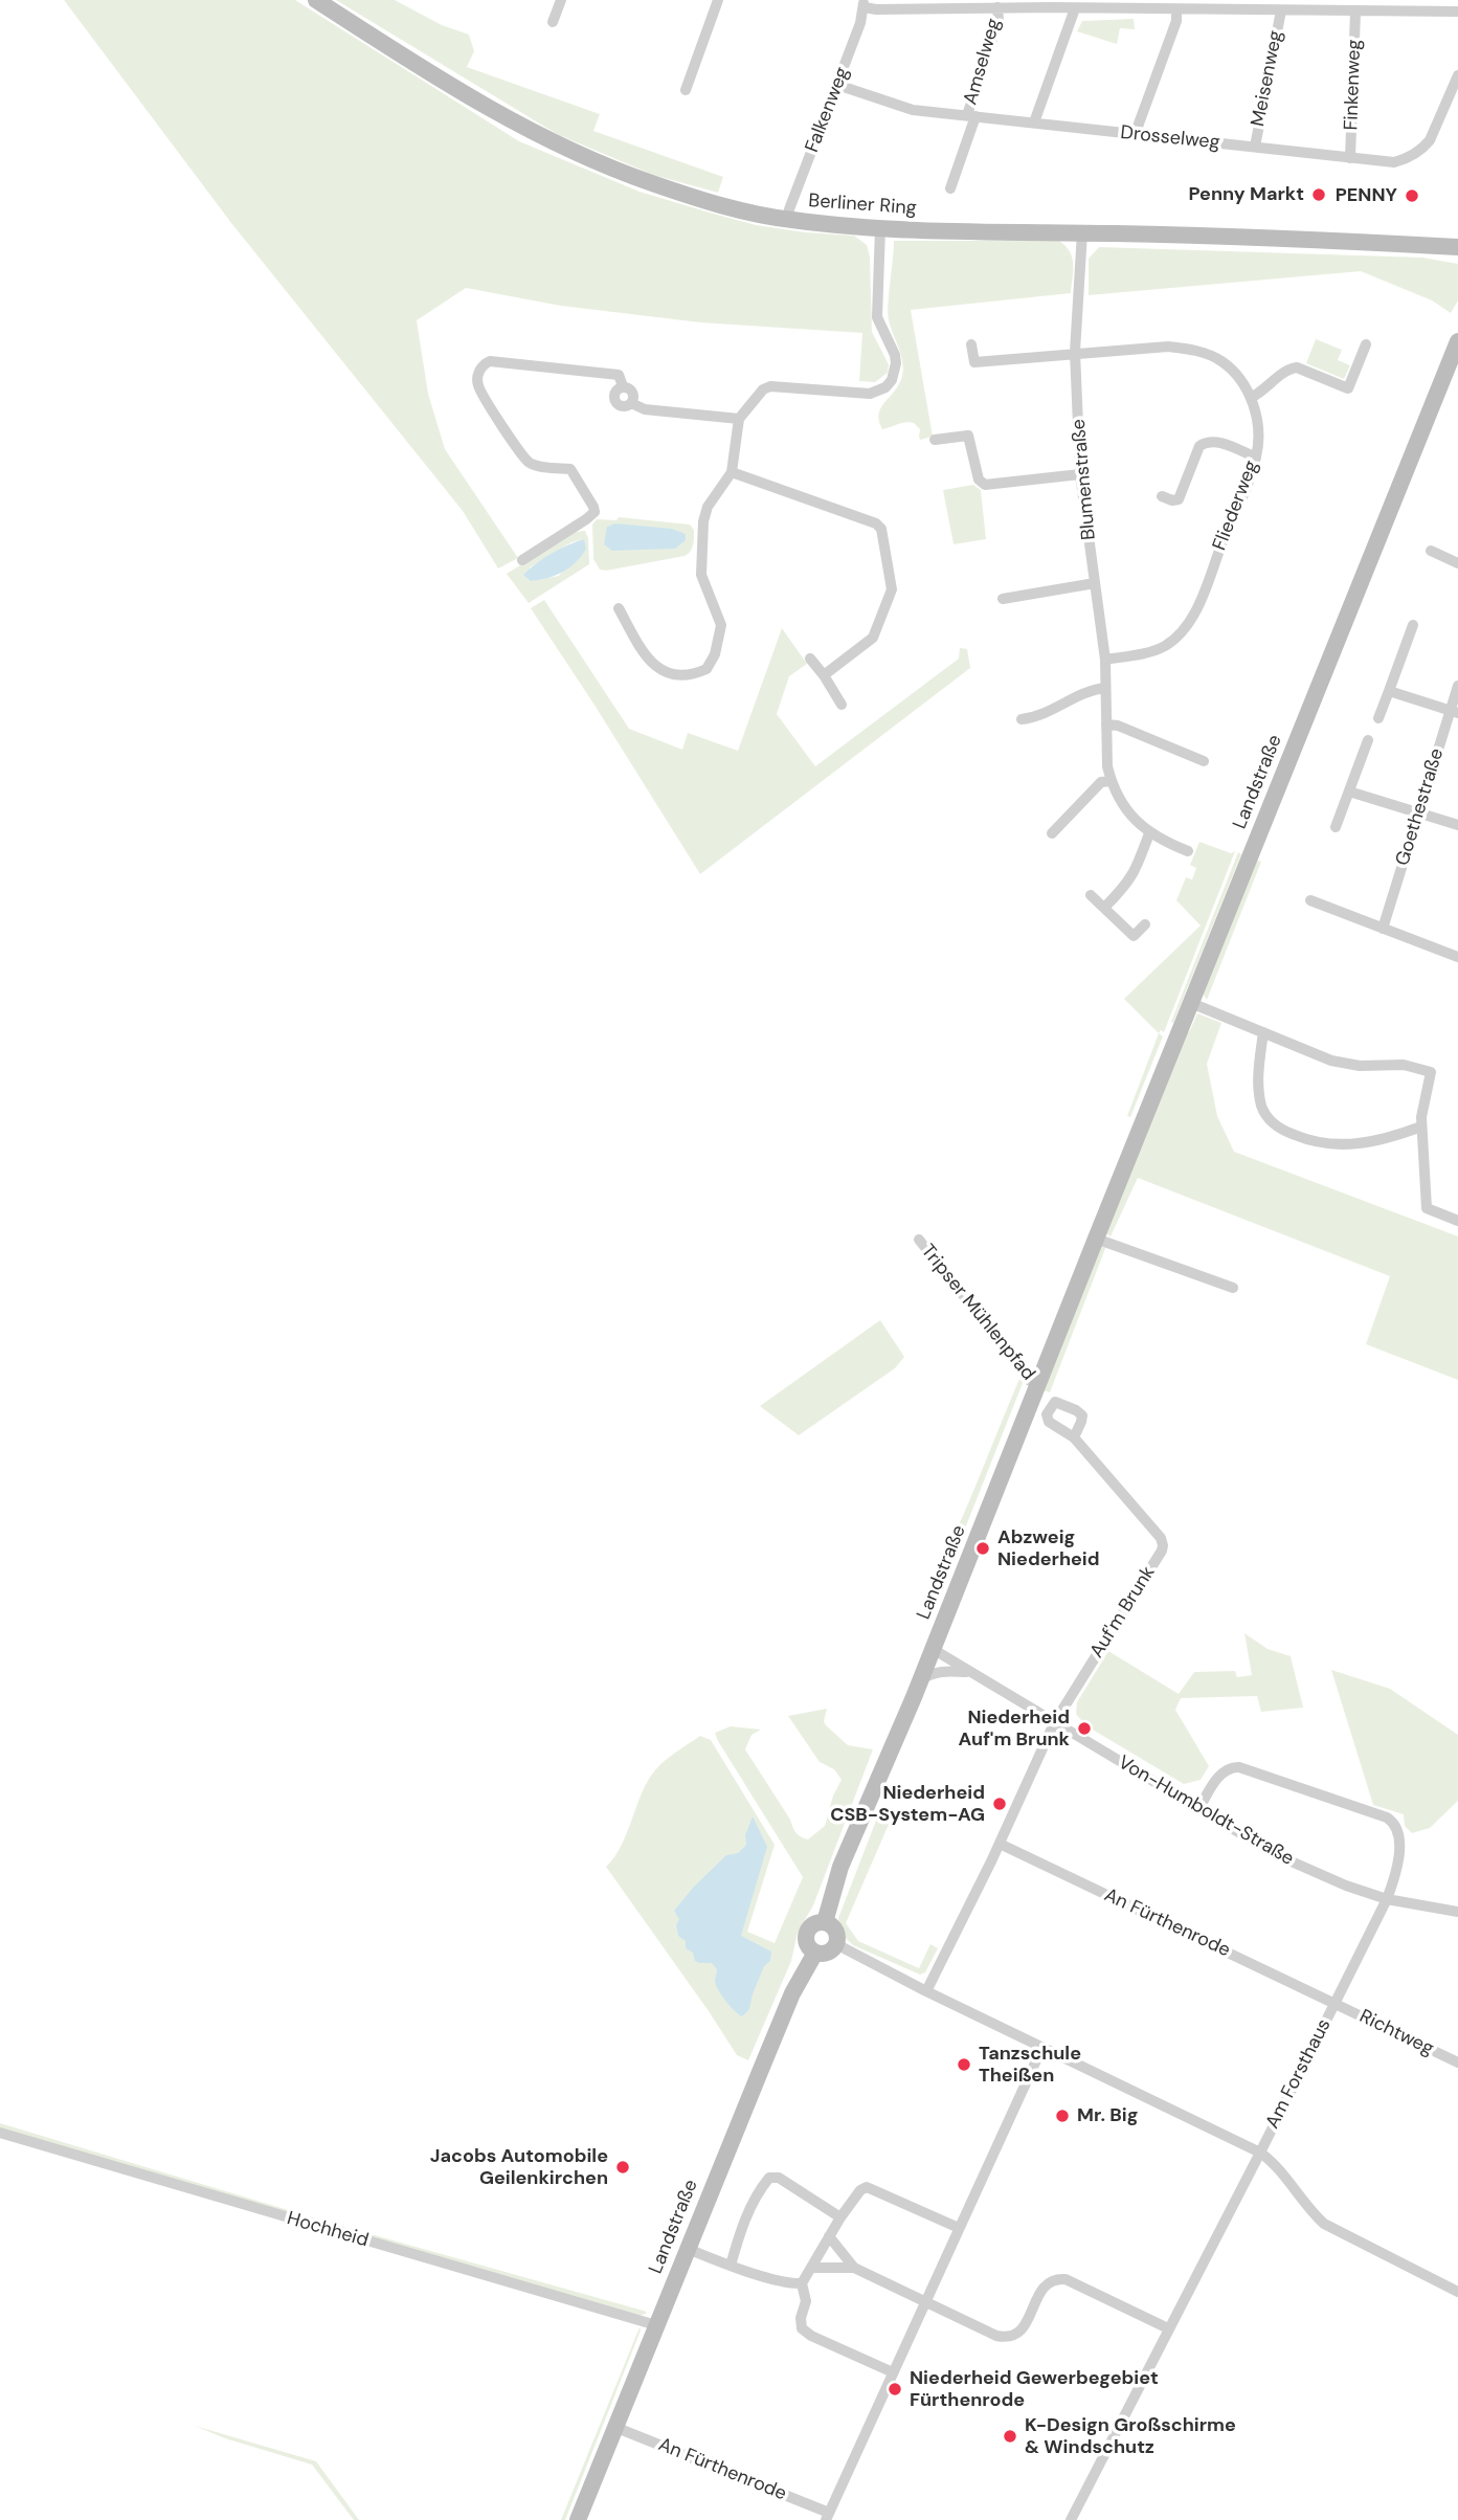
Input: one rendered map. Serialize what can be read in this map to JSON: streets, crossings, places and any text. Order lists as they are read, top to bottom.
{
  "streets": {
    "street": [
      "Amselweg",
      "Meisenweg",
      "Finkenweg",
      "Falkenweg",
      "Drosselweg",
      "Berliner Ring",
      "Blumenstraße",
      "Fliederweg",
      "Landstraße",
      "Goethestraße",
      "Tripser Mühlenpfad",
      "Auf'm Brunk",
      "Von-Humboldt-Straße",
      "An Fürthenrode",
      "Richtweg",
      "Am Forsthaus",
      "Hochheid"
    ]
  },
  "crossings": [
    ["Amselweg", "Drosselweg"],
    ["Meisenweg", "Drosselweg"],
    ["Finkenweg", "Drosselweg"],
    ["Falkenweg", "Drosselweg"],
    ["Falkenweg", "Berliner Ring"],
    ["Berliner Ring", "Blumenstraße"],
    ["Blumenstraße", "Fliederweg"],
    ["Landstraße", "Tripser Mühlenpfad"],
    ["Landstraße", "Von-Humboldt-Straße"],
    ["Landstraße", "An Fürthenrode"],
    ["Landstraße", "Hochheid"],
    ["Auf'm Brunk", "Von-Humboldt-Straße"],
    ["Von-Humboldt-Straße", "Am Forsthaus"],
    ["An Fürthenrode", "Richtweg"],
    ["An Fürthenrode", "Am Forsthaus"],
    ["Richtweg", "Am Forsthaus"]
  ],
  "places": [
    "Penny Markt",
    "PENNY",
    "Abzweig Niederheid",
    "Niederheid Auf'm Brunk",
    "Niederheid CSB-System-AG",
    "Tanzschule Theißen",
    "Mr. Big",
    "Jacobs Automobile Geilenkirchen",
    "Niederheid Gewerbegebiet Fürthenrode",
    "K-Design Großschirme & Windschutz"
  ]
}
